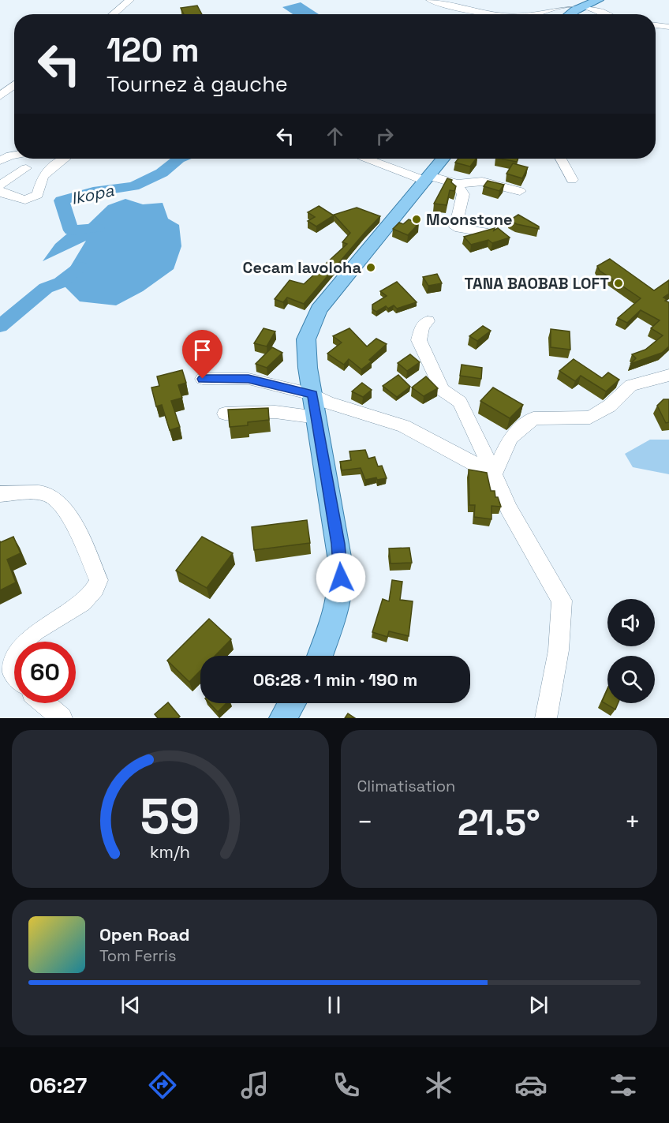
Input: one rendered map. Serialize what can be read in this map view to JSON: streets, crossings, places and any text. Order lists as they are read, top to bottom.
{
  "water": ["Ikopa"],
  "places": ["Moonstone", "Cecam Iavoloha", "TANA BAOBAB LOFT"],
  "page": {
    "turn": ["120 m", "Tournez à gauche"],
    "limit": "60",
    "trip": "06:28 · 1 min · 190 m",
    "tile": "Climatisation",
    "heat": ["−", "21.5°", "+"],
    "song": ["Open Road", "Tom Ferris"],
    "tabs": "06:27",
    "gauge": ["59", "km/h"]
  }
}
